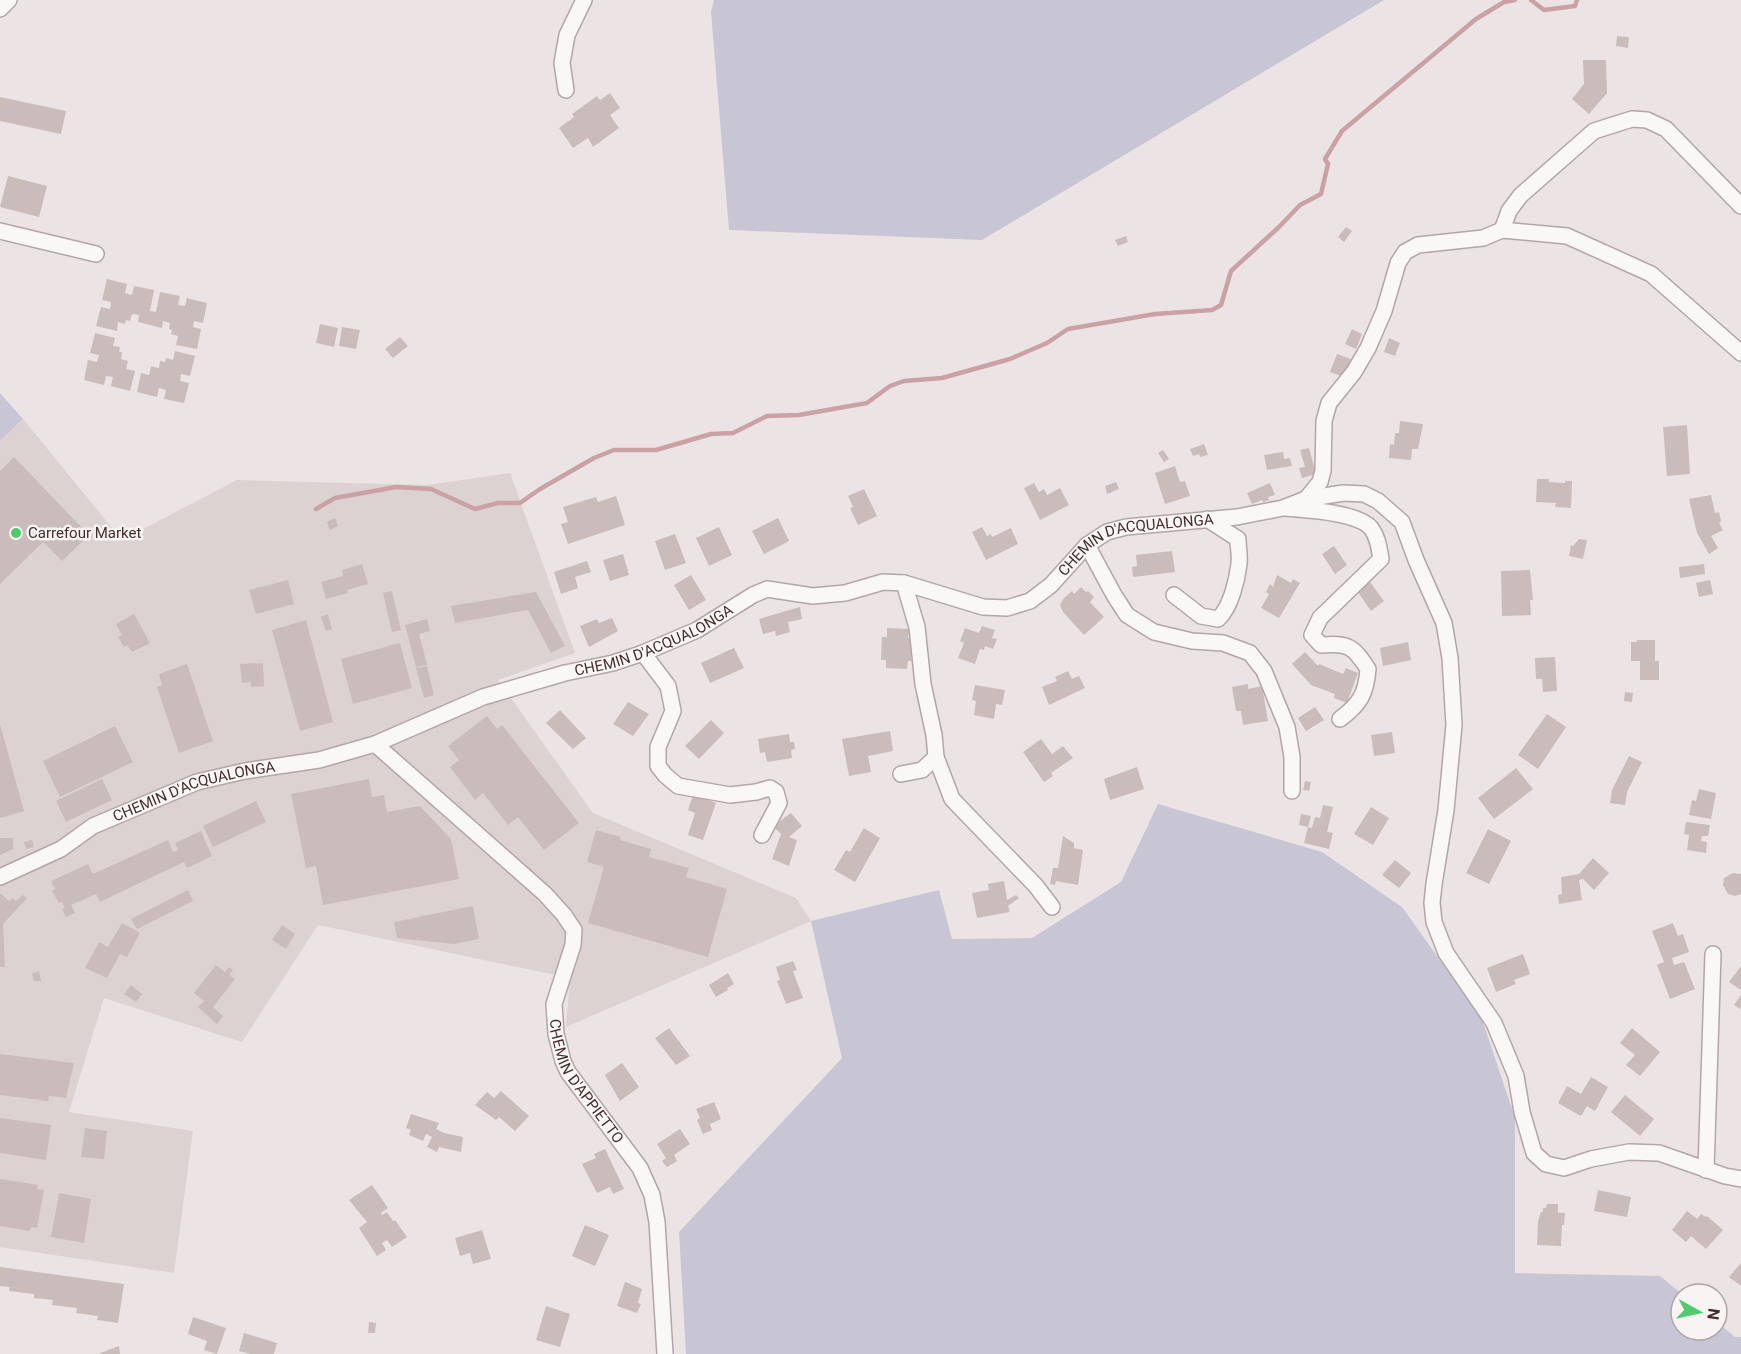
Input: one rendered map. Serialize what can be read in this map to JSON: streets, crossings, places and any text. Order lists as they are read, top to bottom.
{
  "streets": {
    "street": ["CHEMIN D'ACQUALONGA", "CHEMIN D'APPIETTO"]
  },
  "crossings": [
    ["CHEMIN D'ACQUALONGA", "CHEMIN D'APPIETTO"]
  ],
  "places": ["Carrefour Market"],
  "north": "right"
}
